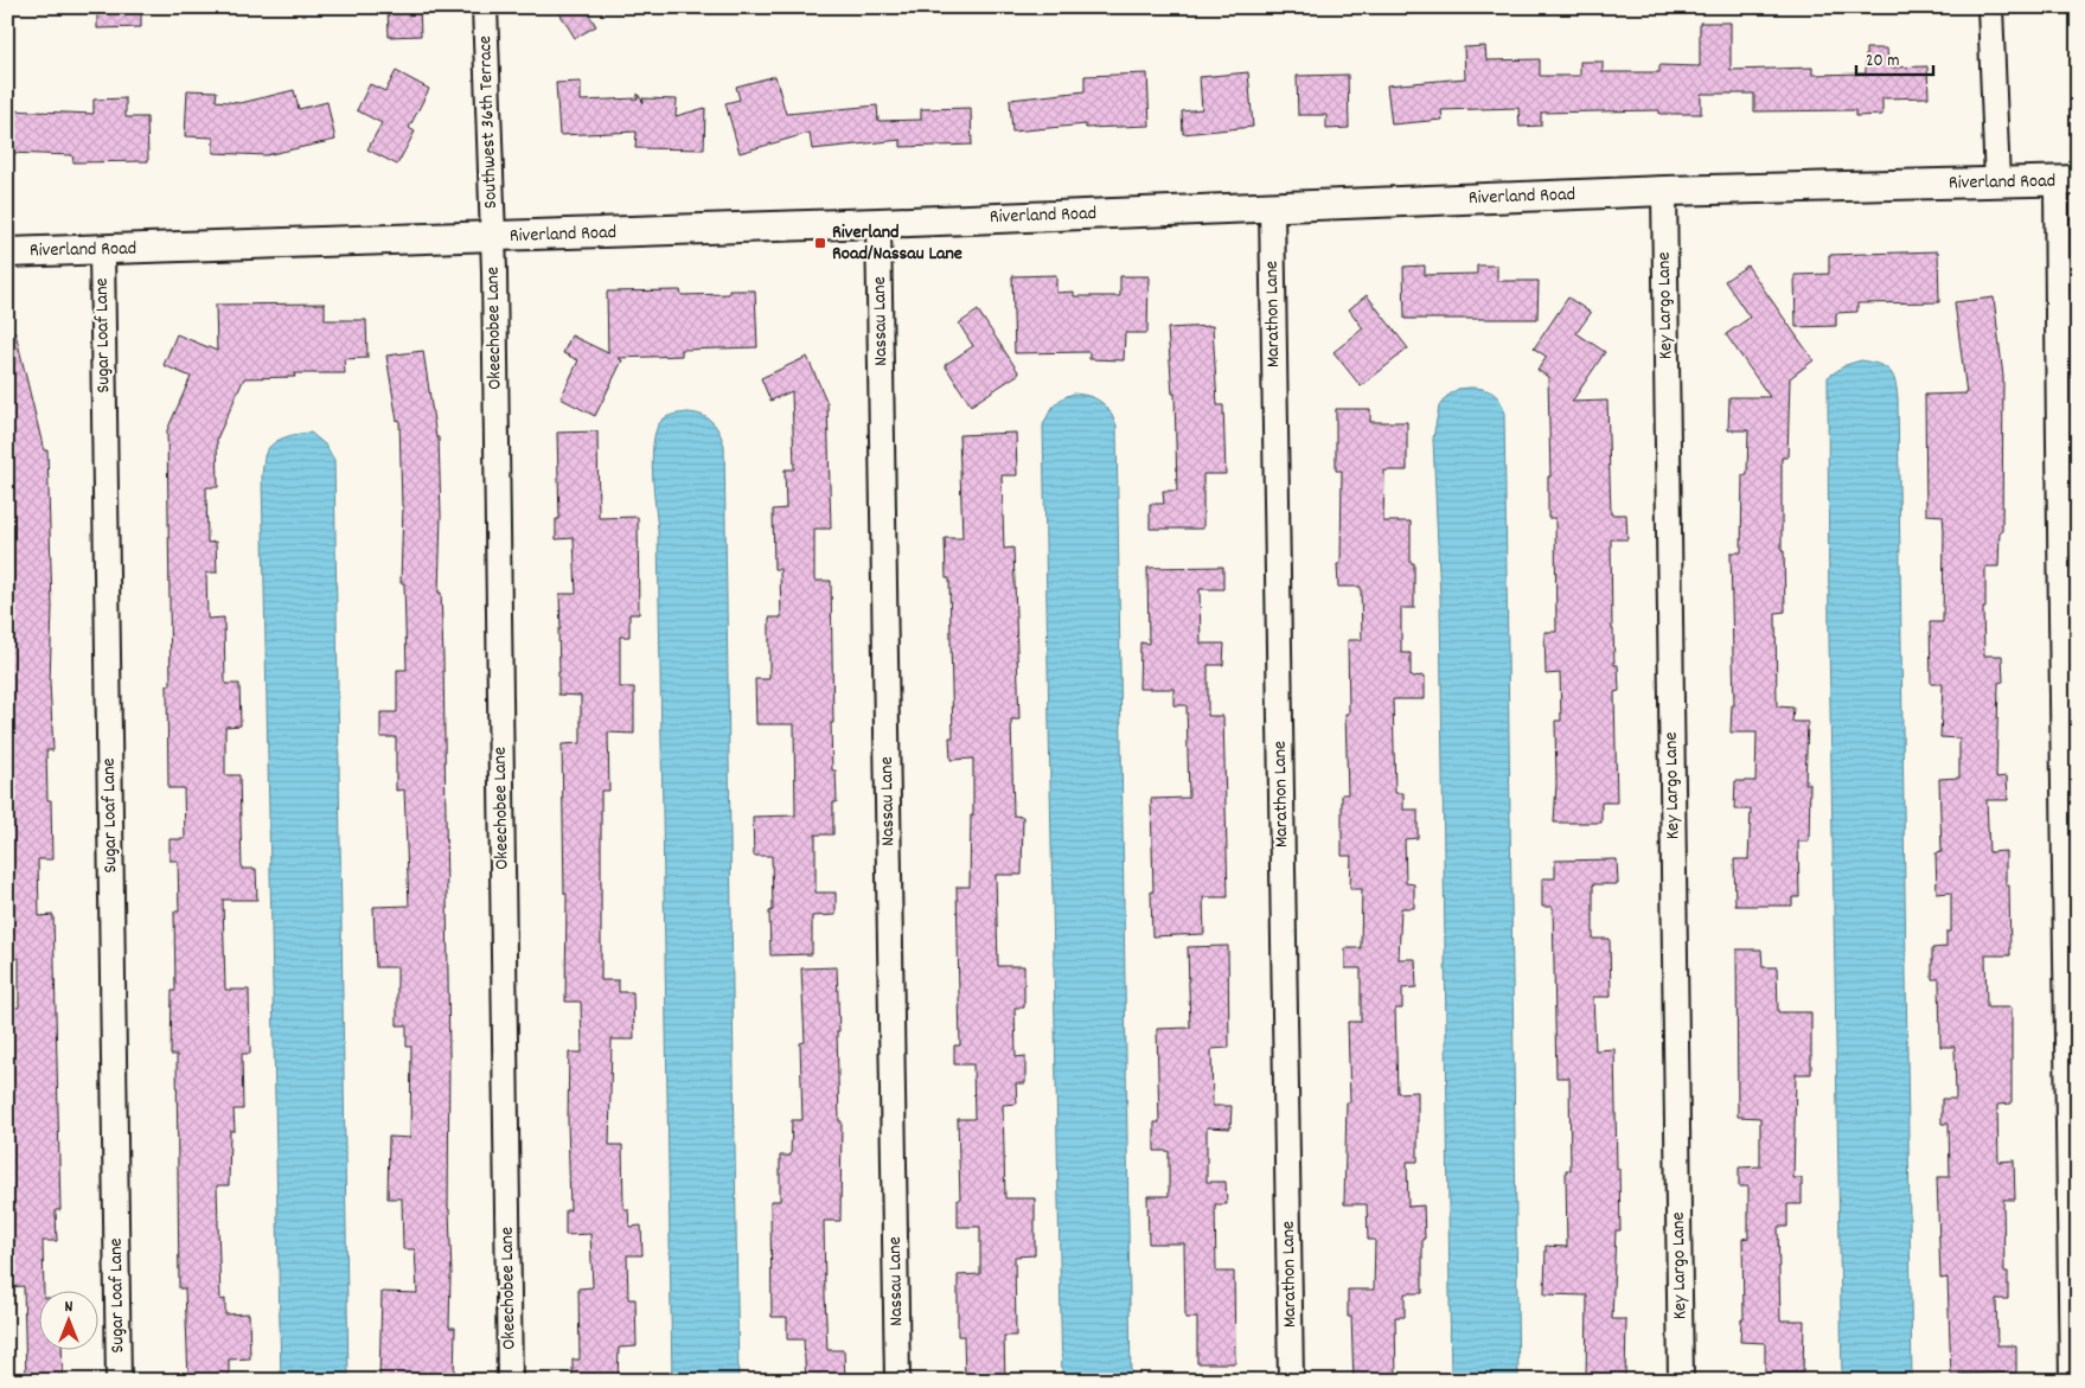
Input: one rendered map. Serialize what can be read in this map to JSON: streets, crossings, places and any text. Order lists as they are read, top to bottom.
{
  "streets": {
    "street": [
      "Southwest 36th Terrace",
      "Riverland Road",
      "Key Largo Lane",
      "Marathon Lane",
      "Nassau Lane",
      "Okeechobee Lane",
      "Sugar Loaf Lane"
    ]
  },
  "crossings": [
    ["Southwest 36th Terrace", "Riverland Road"],
    ["Southwest 36th Terrace", "Okeechobee Lane"],
    ["Riverland Road", "Key Largo Lane"],
    ["Riverland Road", "Marathon Lane"],
    ["Riverland Road", "Nassau Lane"],
    ["Riverland Road", "Okeechobee Lane"],
    ["Riverland Road", "Sugar Loaf Lane"]
  ],
  "places": {
    "transit": ["Riverland Road/Nassau Lane"]
  },
  "scale_bar": "20 m",
  "north": "top"
}
